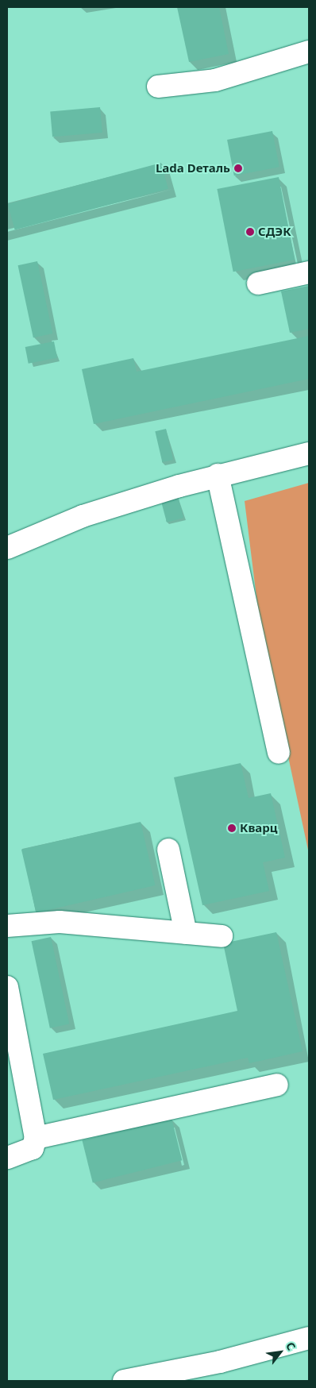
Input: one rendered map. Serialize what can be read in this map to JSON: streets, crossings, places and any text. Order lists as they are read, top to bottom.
{
  "places": ["Lada Dеталь", "СДЭК", "Кварц"],
  "north": "top right"
}
